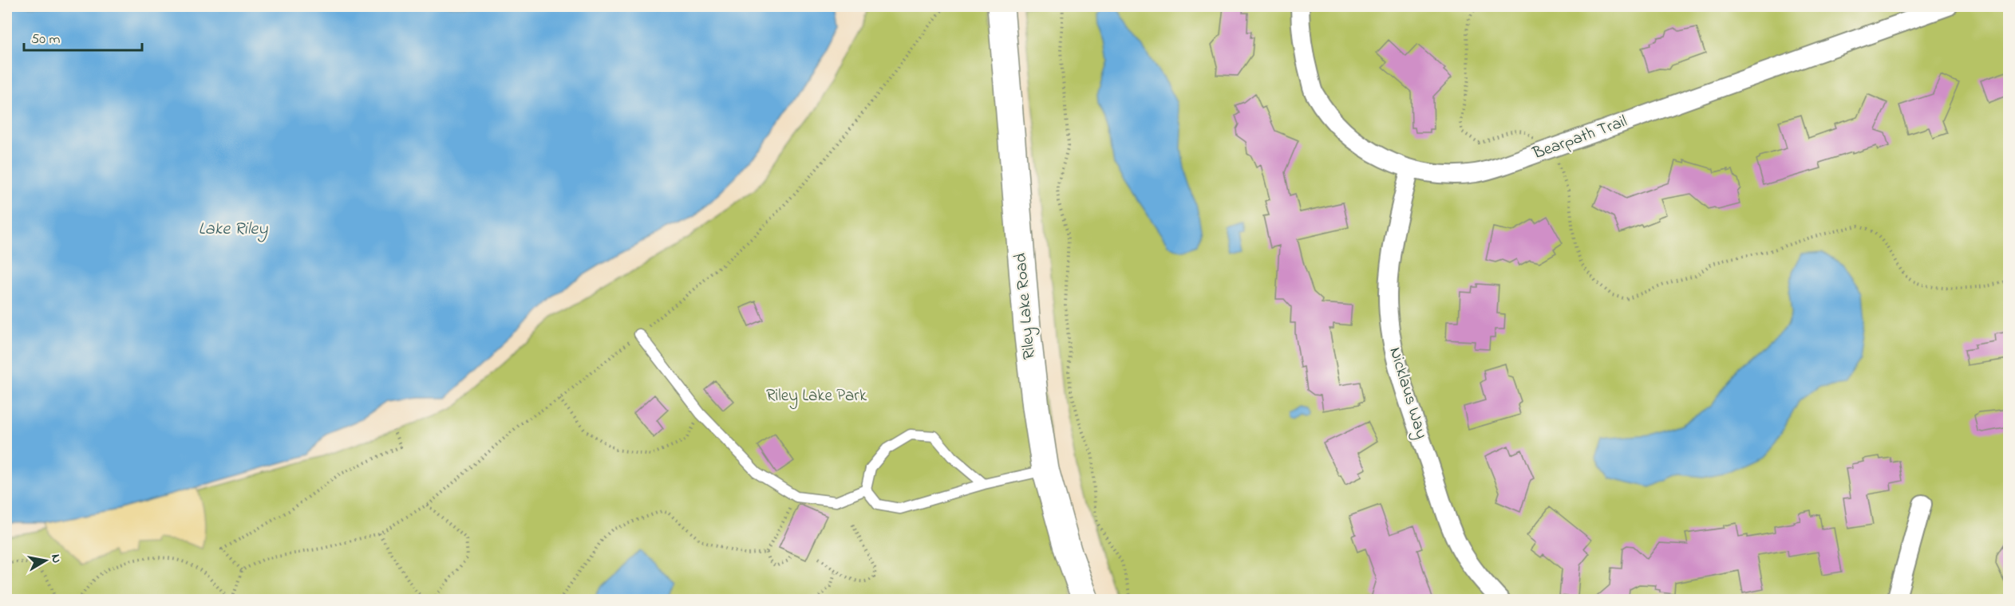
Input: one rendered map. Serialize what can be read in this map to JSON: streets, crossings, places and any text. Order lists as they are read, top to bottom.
{
  "streets": {
    "street": ["Bearpath Trail", "Riley Lake Road", "Nicklaus Way"]
  },
  "crossings": [
    ["Bearpath Trail", "Nicklaus Way"]
  ],
  "water": ["Lake Riley"],
  "parks": ["Riley Lake Park"],
  "scale_bar": "50 m",
  "north": "right"
}
